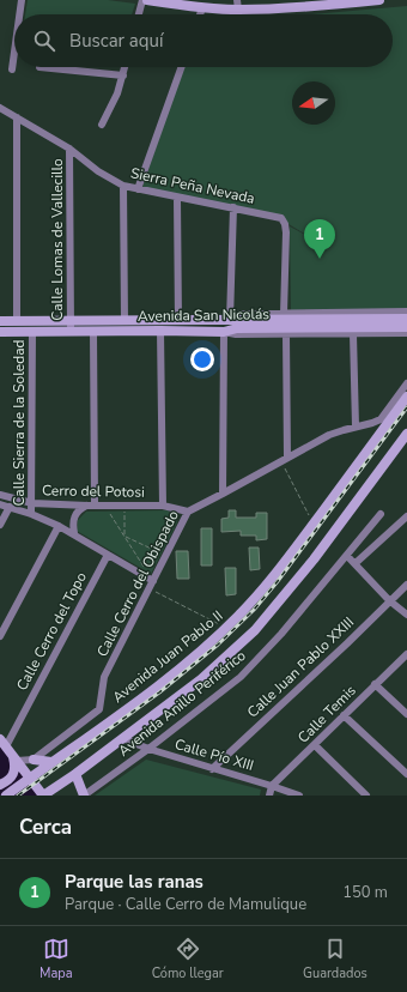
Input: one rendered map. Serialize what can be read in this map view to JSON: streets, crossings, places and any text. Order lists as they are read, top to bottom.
{
  "streets": {
    "main road": ["Avenida San Nicolás", "Avenida Juan Pablo II"],
    "street": [
      "Sierra Peña Nevada",
      "Calle Lomas de Vallecillo",
      "Calle Sierra de la Soledad",
      "Cerro del Potosi",
      "Calle Cerro del Obispado",
      "Calle Cerro del Topo",
      "Calle Juan Pablo XXIII",
      "Avenida Anillo Periférico",
      "Calle Temis",
      "Calle Pío XIII"
    ]
  },
  "crossings": [
    ["Sierra Peña Nevada", "Calle Lomas de Vallecillo"],
    ["Sierra Peña Nevada", "Calle Sierra de la Soledad"],
    ["Calle Lomas de Vallecillo", "Avenida San Nicolás"],
    ["Avenida San Nicolás", "Calle Sierra de la Soledad"],
    ["Calle Sierra de la Soledad", "Cerro del Potosi"],
    ["Cerro del Potosi", "Calle Cerro del Obispado"],
    ["Cerro del Potosi", "Calle Cerro del Topo"],
    ["Calle Juan Pablo XXIII", "Calle Pío XIII"],
    ["Avenida Anillo Periférico", "Calle Pío XIII"],
    ["Calle Temis", "Calle Pío XIII"]
  ],
  "north": "left",
  "page": {
    "search": "Buscar aquí",
    "pins": "1",
    "heading": "Cerca",
    "list": [
      {
        "mark": "1",
        "name": "Parque las ranas",
        "note": "Parque · Calle Cerro de Mamulique",
        "value": "150 m"
      }
    ],
    "nav": ["Mapa", "Cómo llegar", "Guardados"]
  }
}
